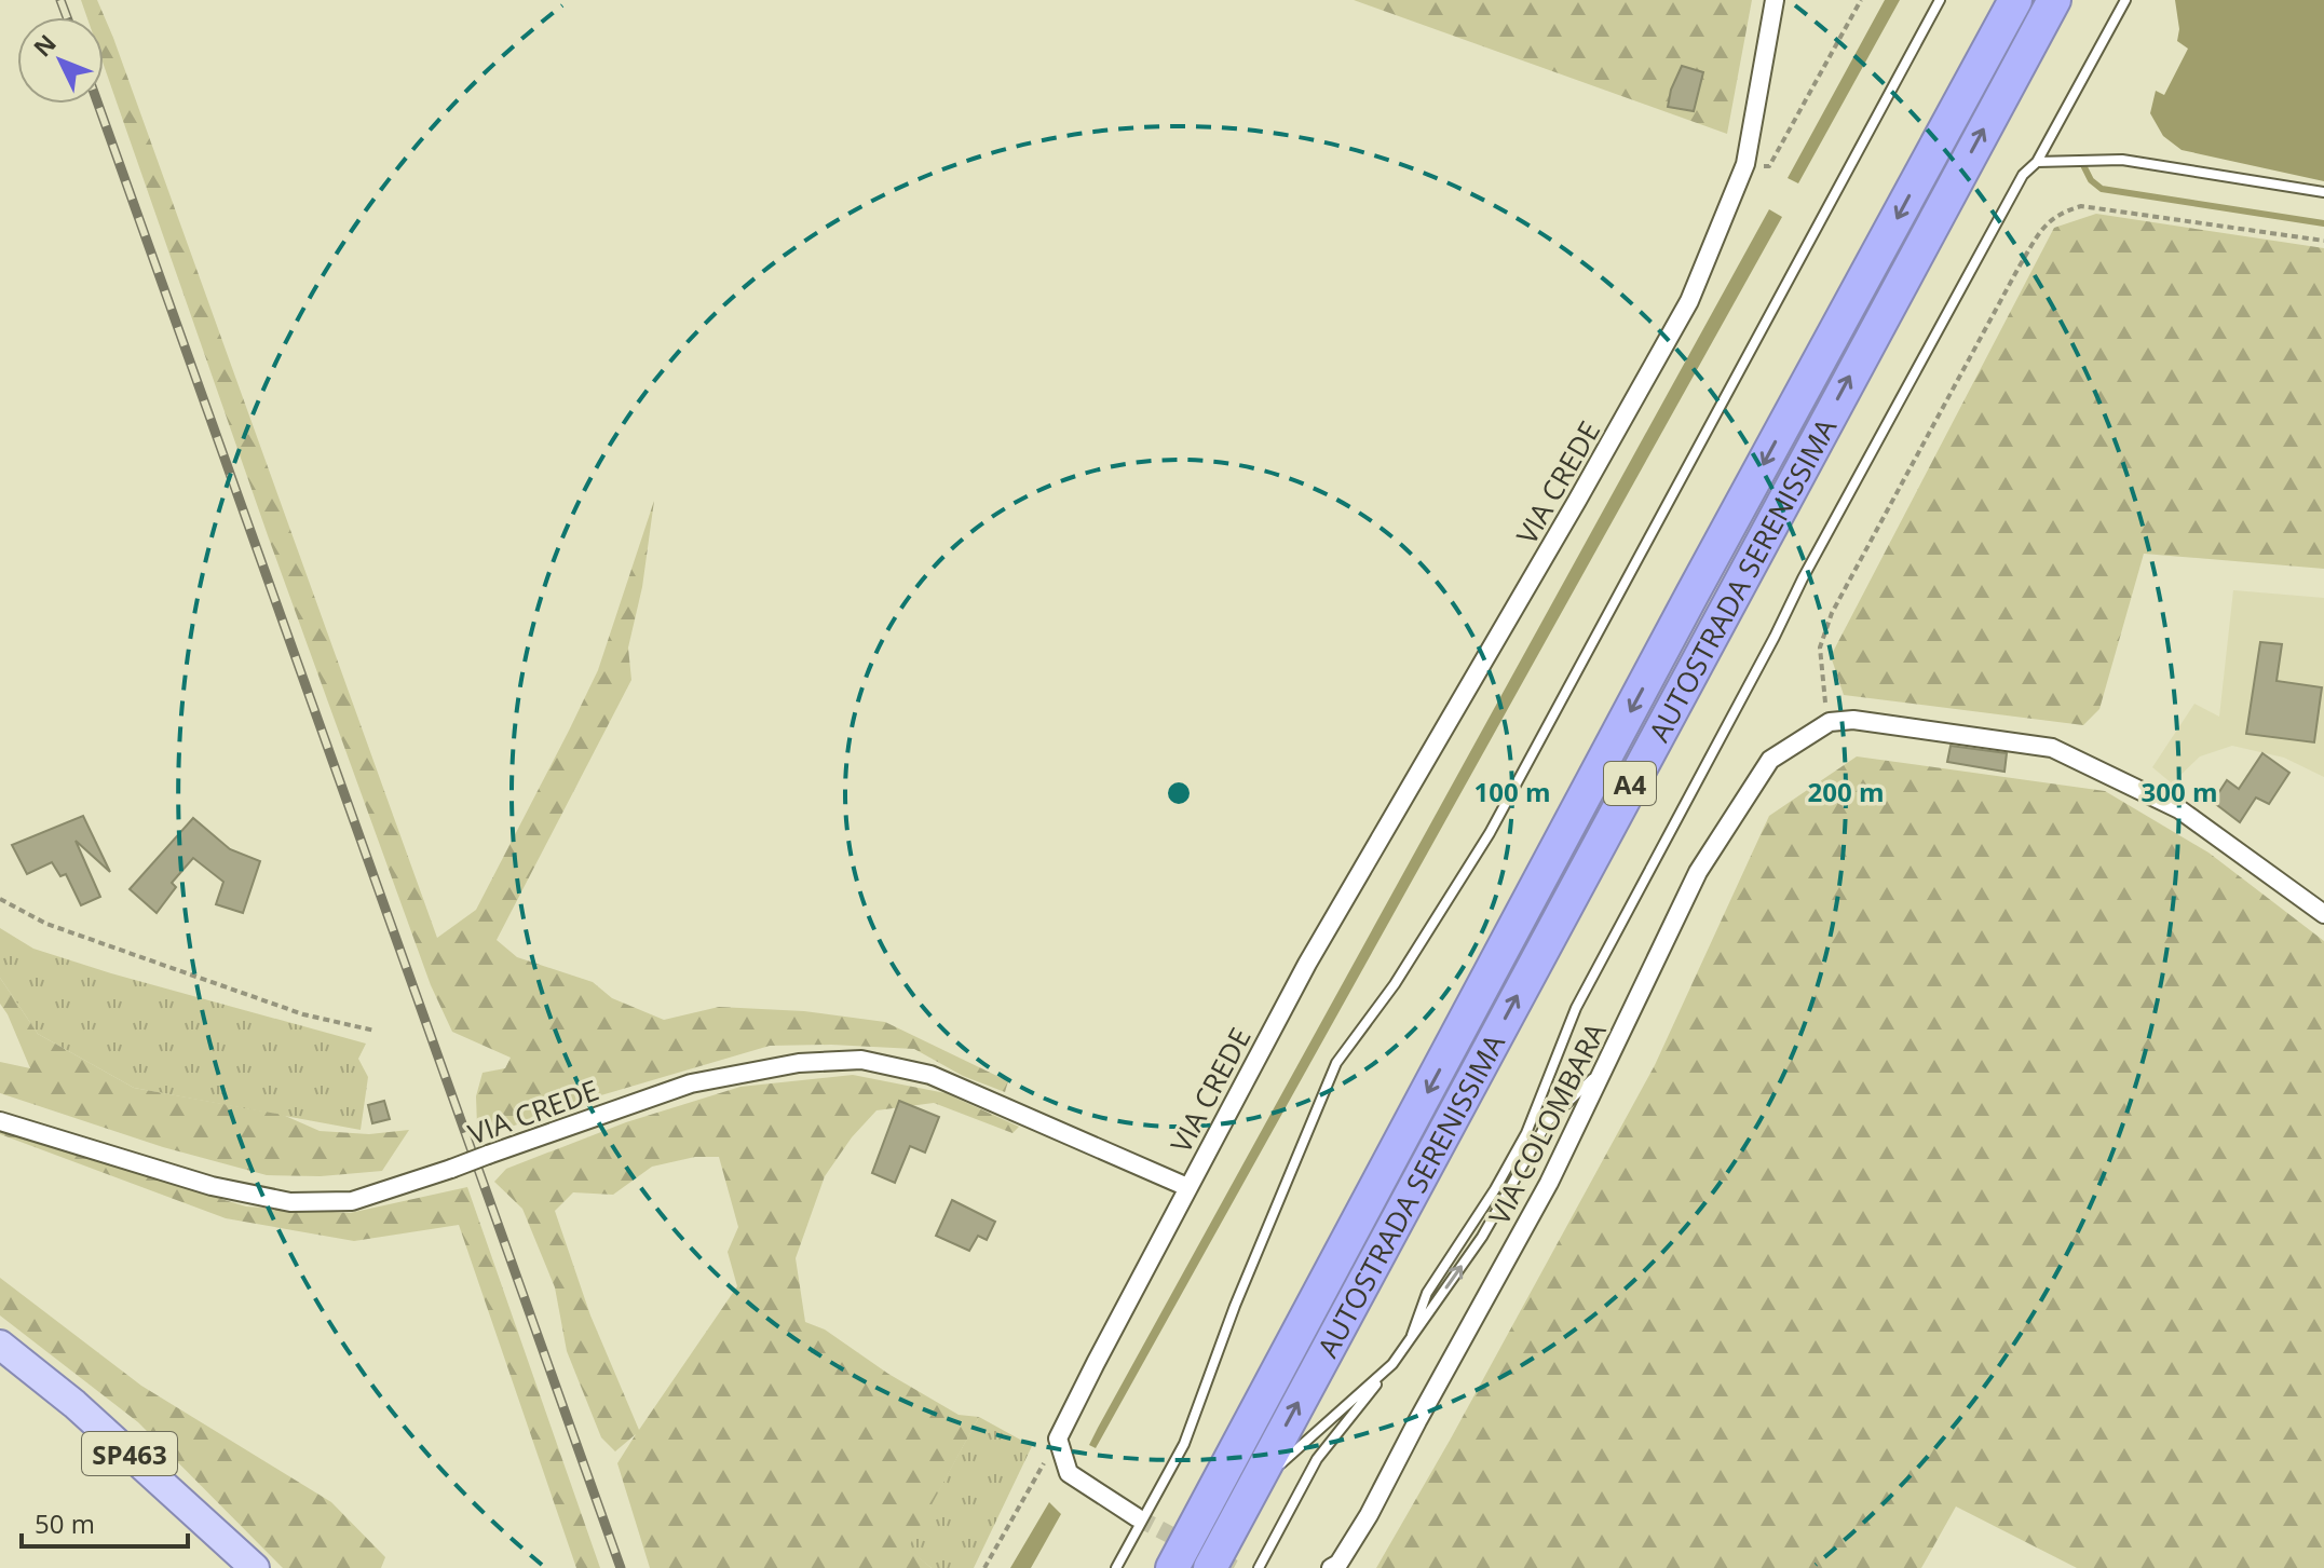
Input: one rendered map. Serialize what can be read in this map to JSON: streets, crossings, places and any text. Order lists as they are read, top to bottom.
{
  "streets": {
    "highway": ["AUTOSTRADA SERENISSIMA", "A4"],
    "main road": ["SP463"],
    "street": ["VIA CREDE", "VIA COLOMBARA"]
  },
  "scale_bar": "50 m",
  "north": "top left",
  "rings": ["100 m", "200 m", "300 m"]
}
